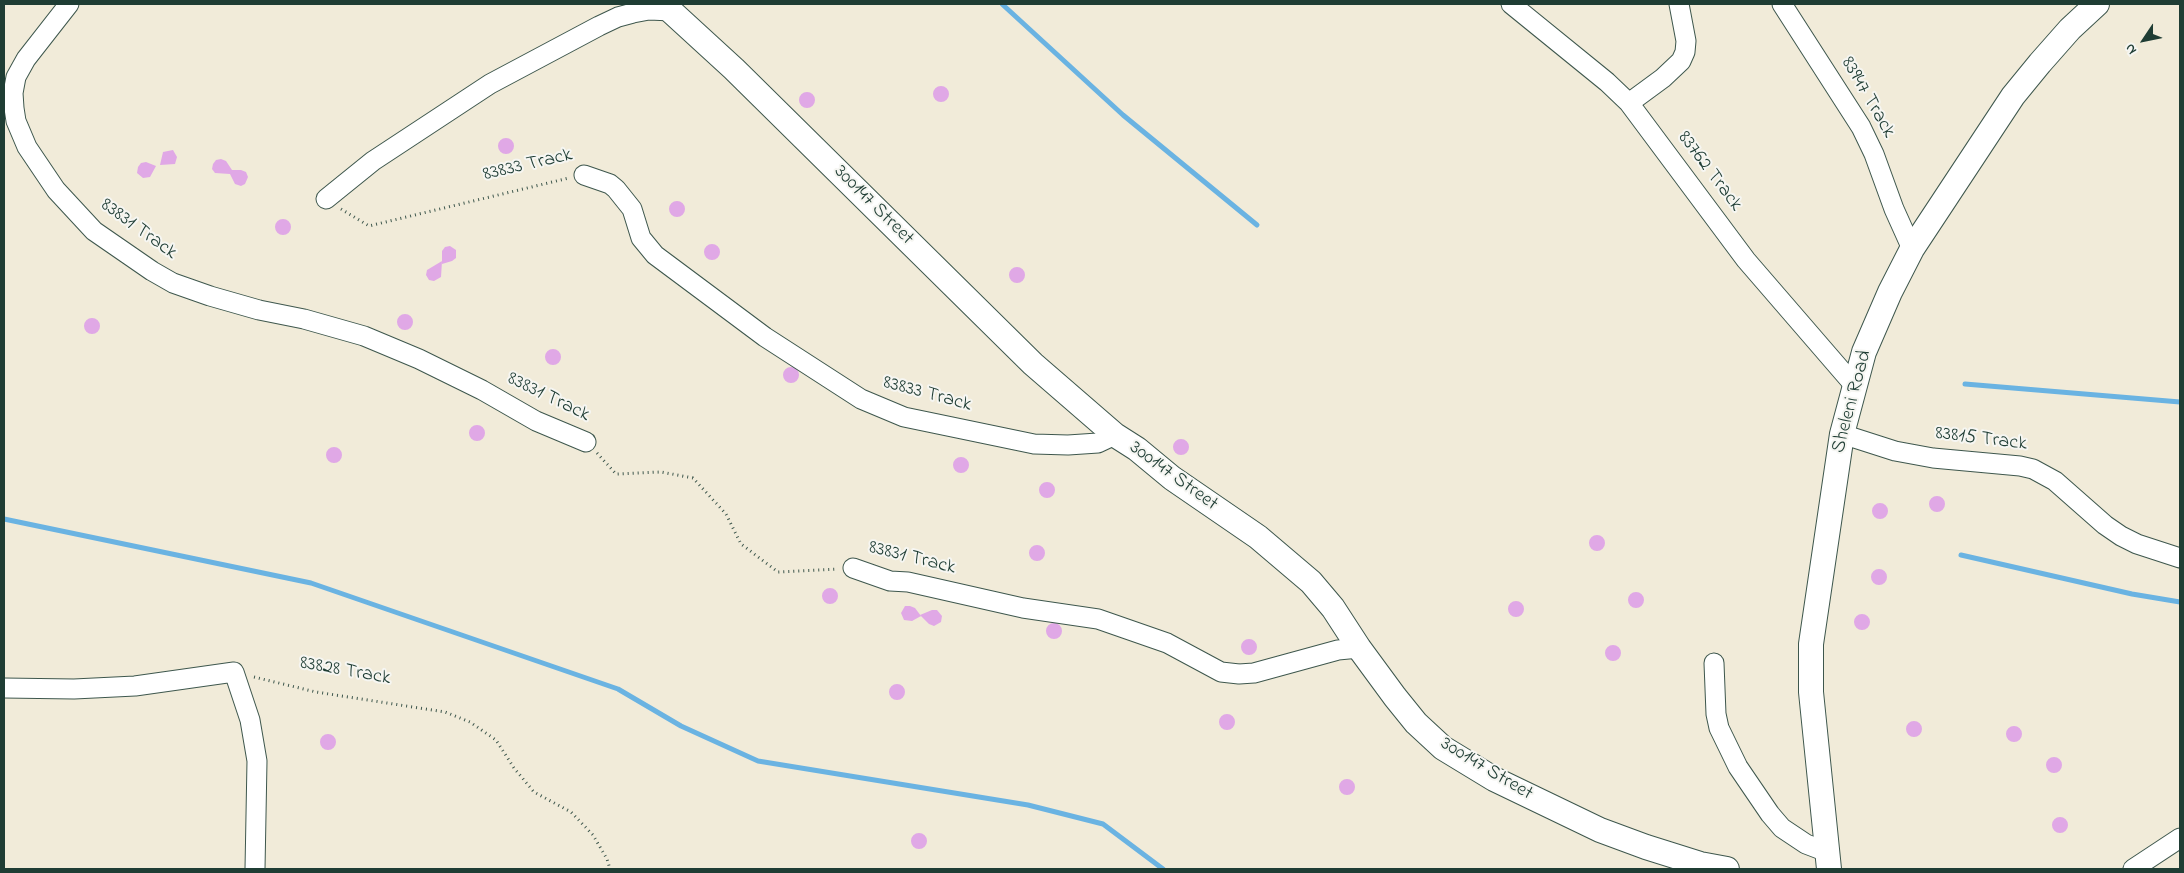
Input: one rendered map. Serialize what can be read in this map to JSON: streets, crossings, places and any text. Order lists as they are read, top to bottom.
{
  "streets": {
    "street": [
      "83947 Track",
      "83833 Track",
      "83762 Track",
      "300147 Street",
      "83831 Track",
      "Sheleni Road",
      "83815 Track"
    ],
    "path": ["83828 Track"]
  },
  "crossings": [
    ["83947 Track", "Sheleni Road"],
    ["83833 Track", "300147 Street"],
    ["83762 Track", "Sheleni Road"],
    ["300147 Street", "83831 Track"],
    ["Sheleni Road", "83815 Track"]
  ],
  "north": "bottom left"
}
